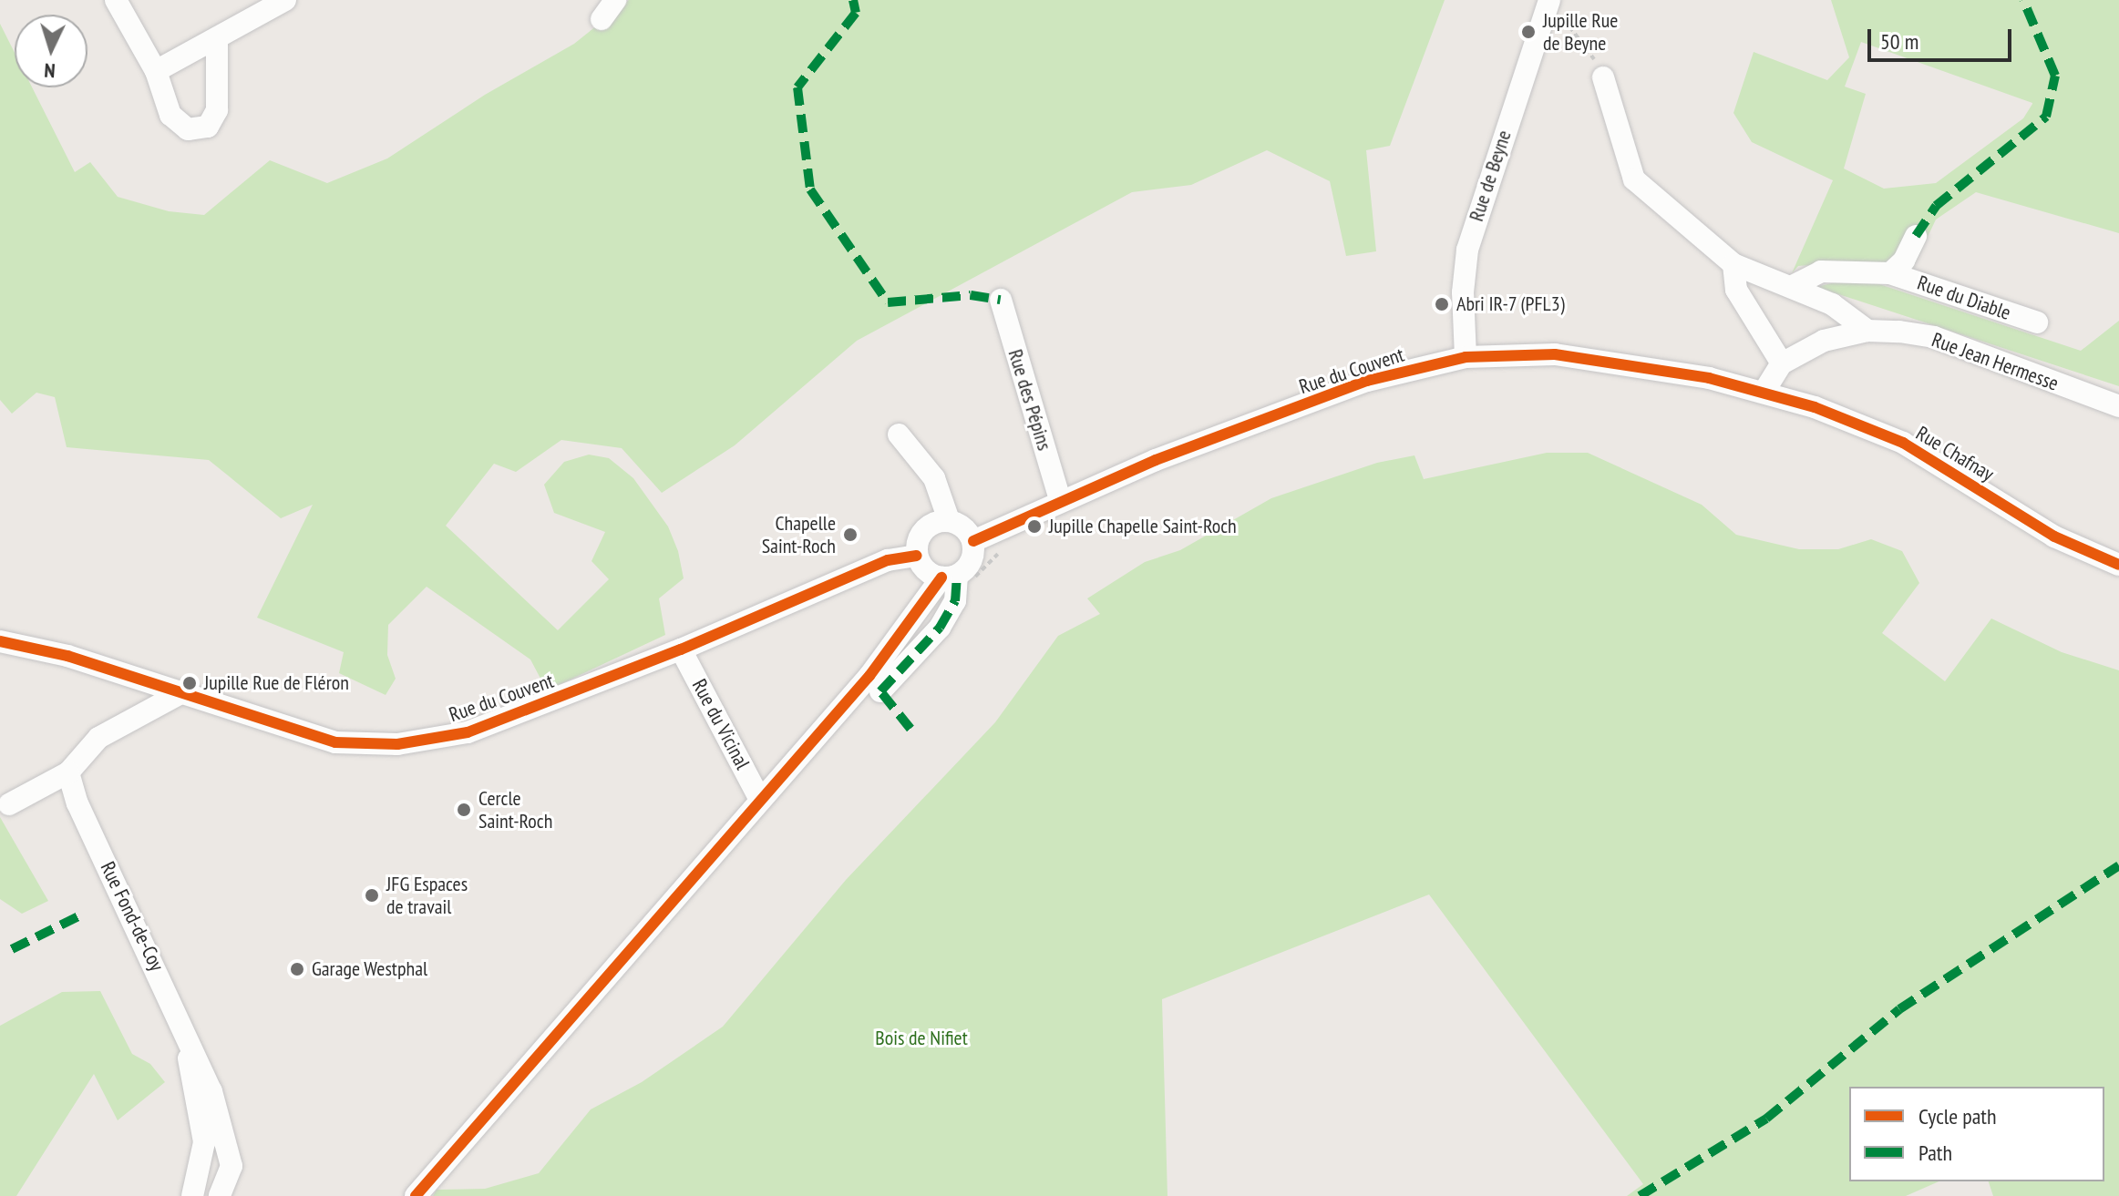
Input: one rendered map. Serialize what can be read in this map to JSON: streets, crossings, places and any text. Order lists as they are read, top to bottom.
{
  "streets": {
    "street": [
      "Rue de Beyne",
      "Rue du Diable",
      "Rue Jean Hermesse",
      "Rue du Couvent",
      "Rue des Pépins",
      "Rue Chafnay",
      "Rue du Vicinal",
      "Rue Fond-de-Coy"
    ]
  },
  "crossings": [
    ["Rue de Beyne", "Rue du Couvent"],
    ["Rue du Couvent", "Rue des Pépins"],
    ["Rue du Couvent", "Rue Chafnay"],
    ["Rue du Couvent", "Rue du Vicinal"]
  ],
  "parks": ["Bois de Nifiet"],
  "places": [
    "Jupille Rue de Beyne",
    "Abri IR-7 (PFL3)",
    "Jupille Chapelle Saint-Roch",
    "Chapelle Saint-Roch",
    "Jupille Rue de Fléron",
    "Cercle Saint-Roch",
    "JFG Espaces de travail",
    "Garage Westphal"
  ],
  "legend": ["Cycle path", "Path"],
  "scale_bar": "50 m",
  "north": "bottom"
}
